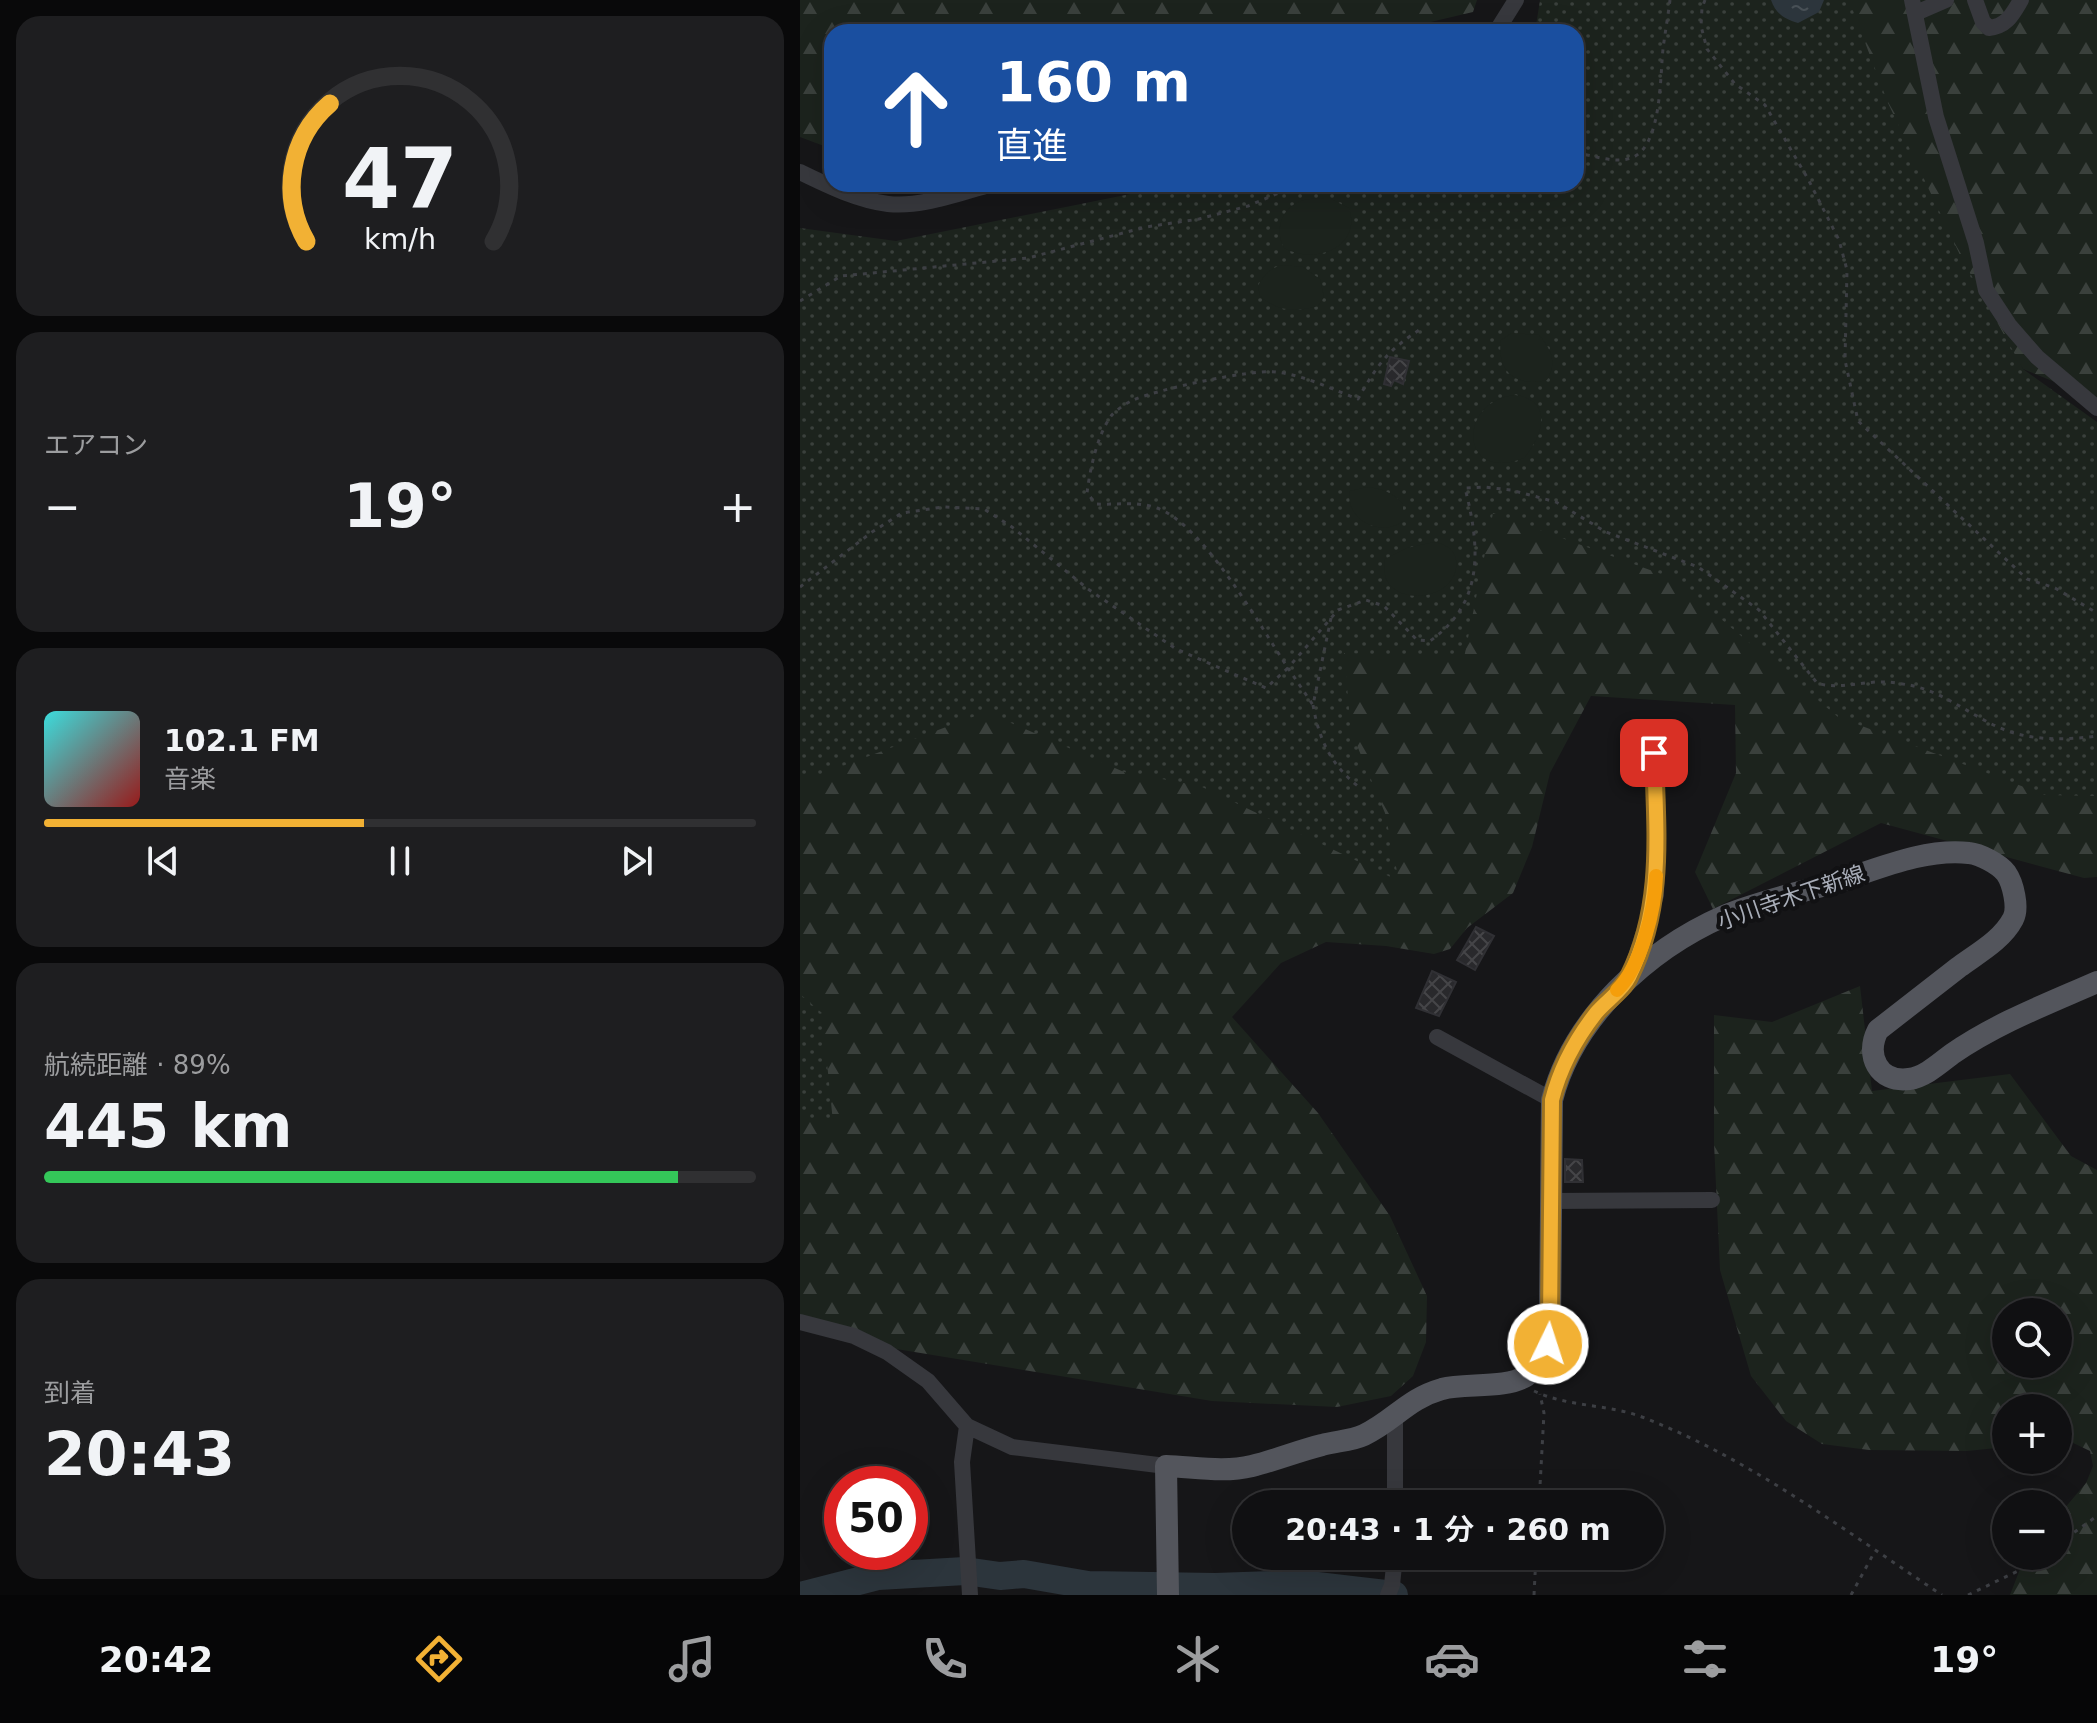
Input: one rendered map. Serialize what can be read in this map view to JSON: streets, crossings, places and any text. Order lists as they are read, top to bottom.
{
  "streets": {
    "main road": ["小川寺木下新線"]
  },
  "page": {
    "turn": ["160 m", "直進"],
    "tile": [
      "エアコン",
      ["航続距離 · 89%", "445 km"],
      ["到着", "20:43"]
    ],
    "heat": ["−", "19°", "+"],
    "song": ["102.1 FM", "音楽"],
    "map_buttons": ["+", "−"],
    "limit": "50",
    "trip": "20:43 · 1 分 · 260 m",
    "tabs": ["20:42", "19°"],
    "gauge": ["47", "km/h"]
  }
}
